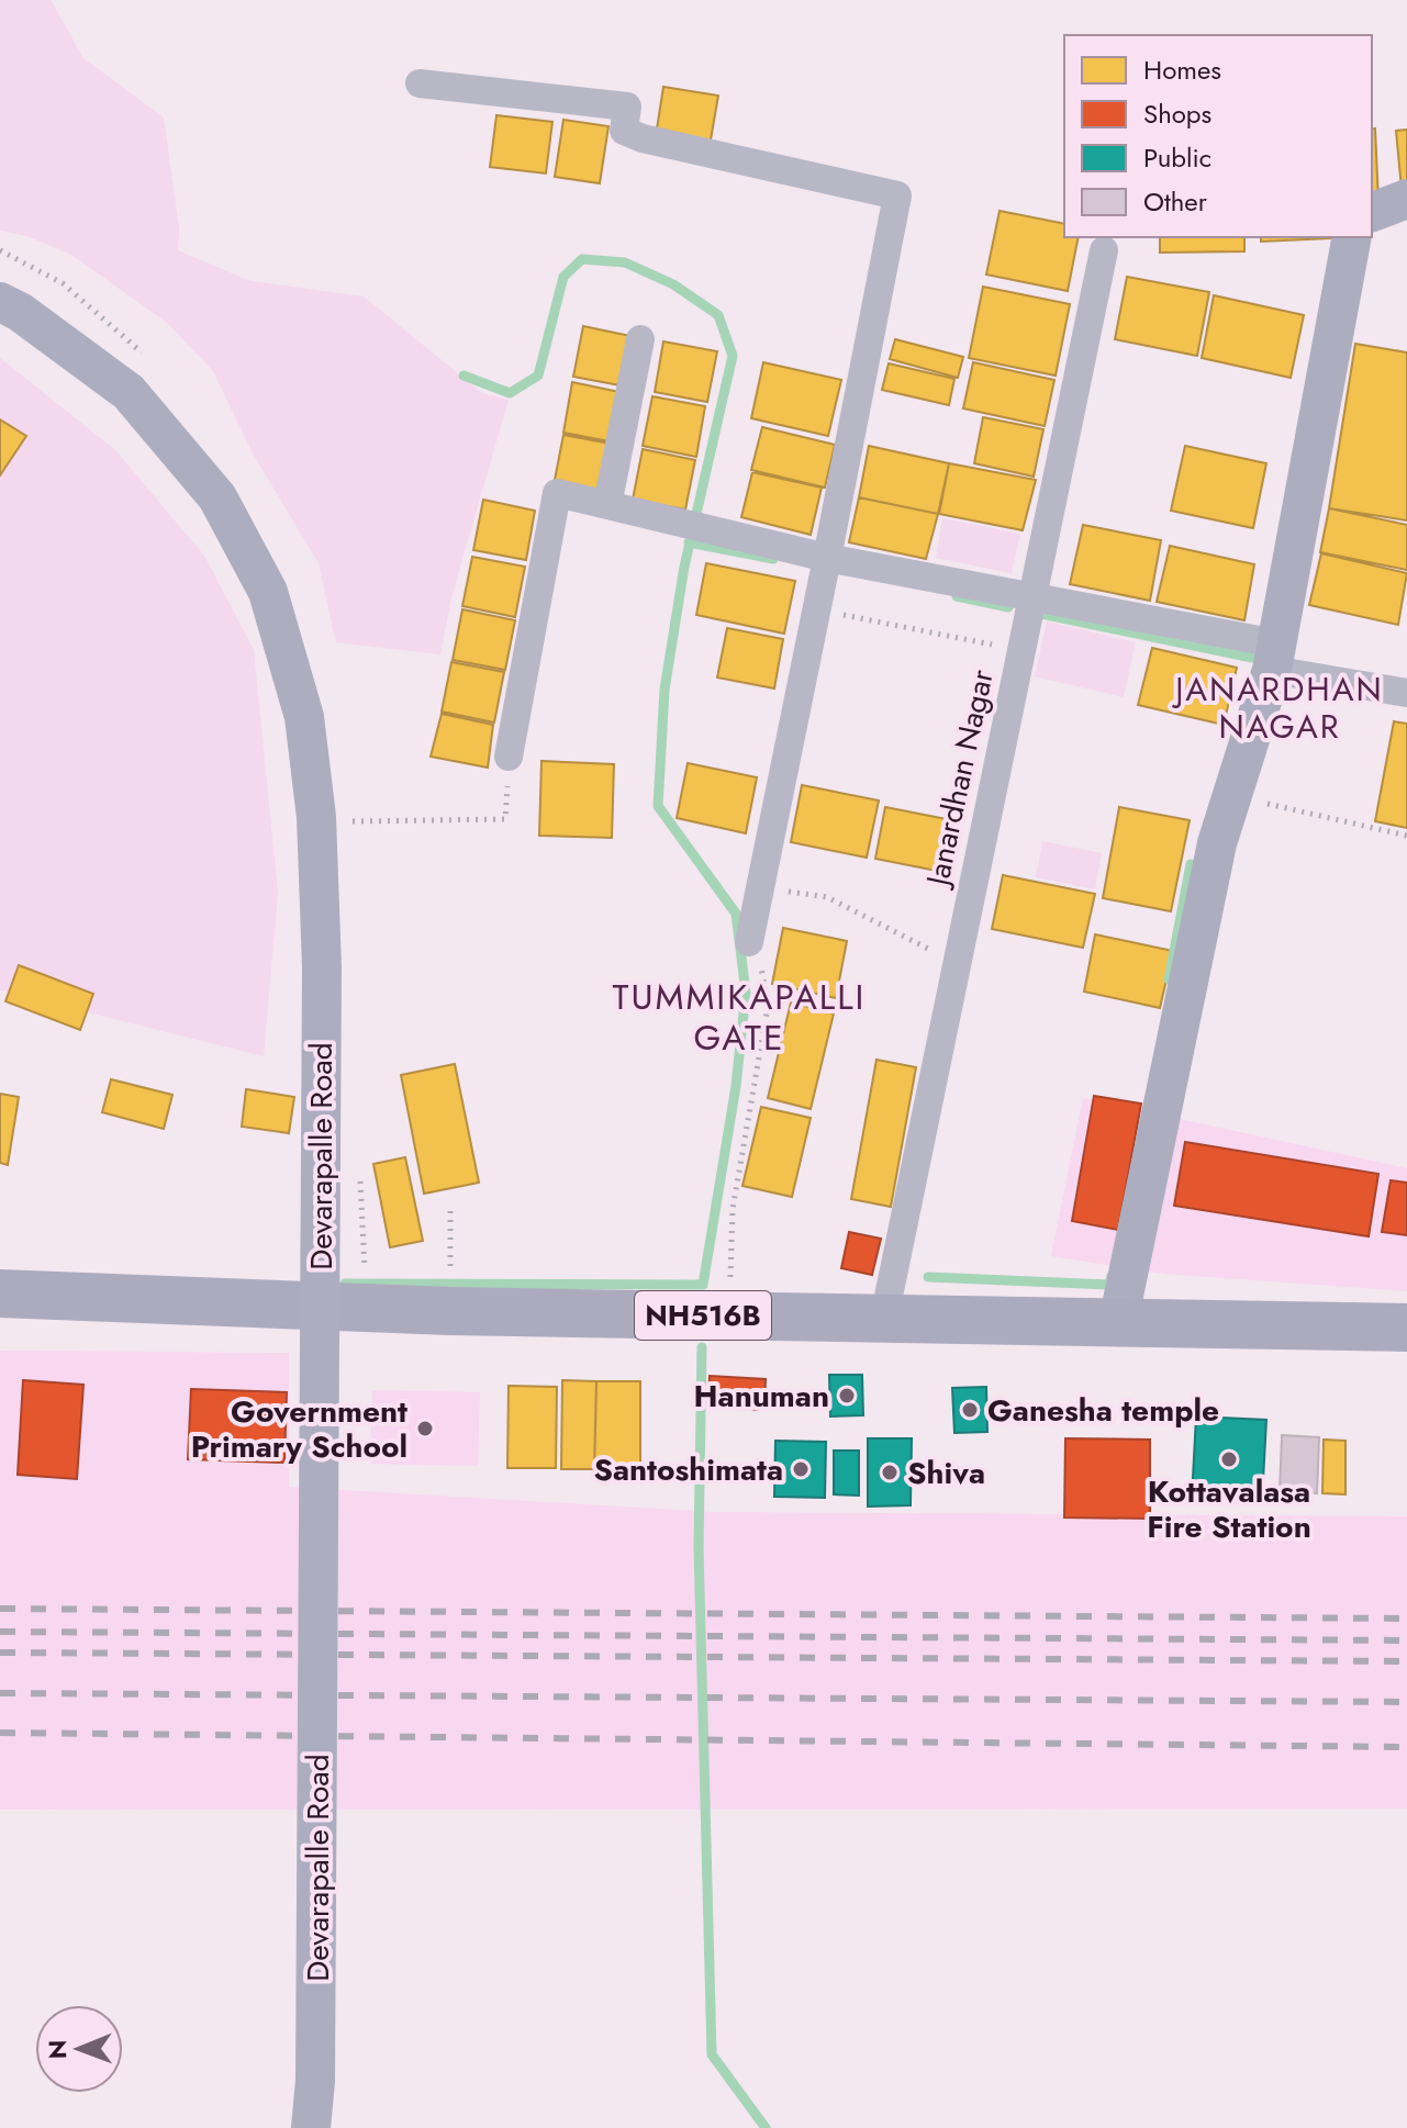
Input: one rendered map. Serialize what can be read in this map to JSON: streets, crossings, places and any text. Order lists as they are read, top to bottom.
{
  "streets": {
    "highway": ["NH516B"],
    "main road": ["Devarapalle Road"],
    "street": ["Janardhan Nagar"]
  },
  "crossings": [
    ["Janardhan Nagar", "NH516B"]
  ],
  "districts": ["JANARDHAN NAGAR", "TUMMIKAPALLI GATE"],
  "places": [
    "Hanuman",
    "Ganesha temple",
    "Government Primary School",
    "Kottavalasa Fire Station",
    "Santoshimata",
    "Shiva"
  ],
  "legend": [
    "Homes",
    "Shops",
    "Public",
    "Other"
  ],
  "north": "left"
}
